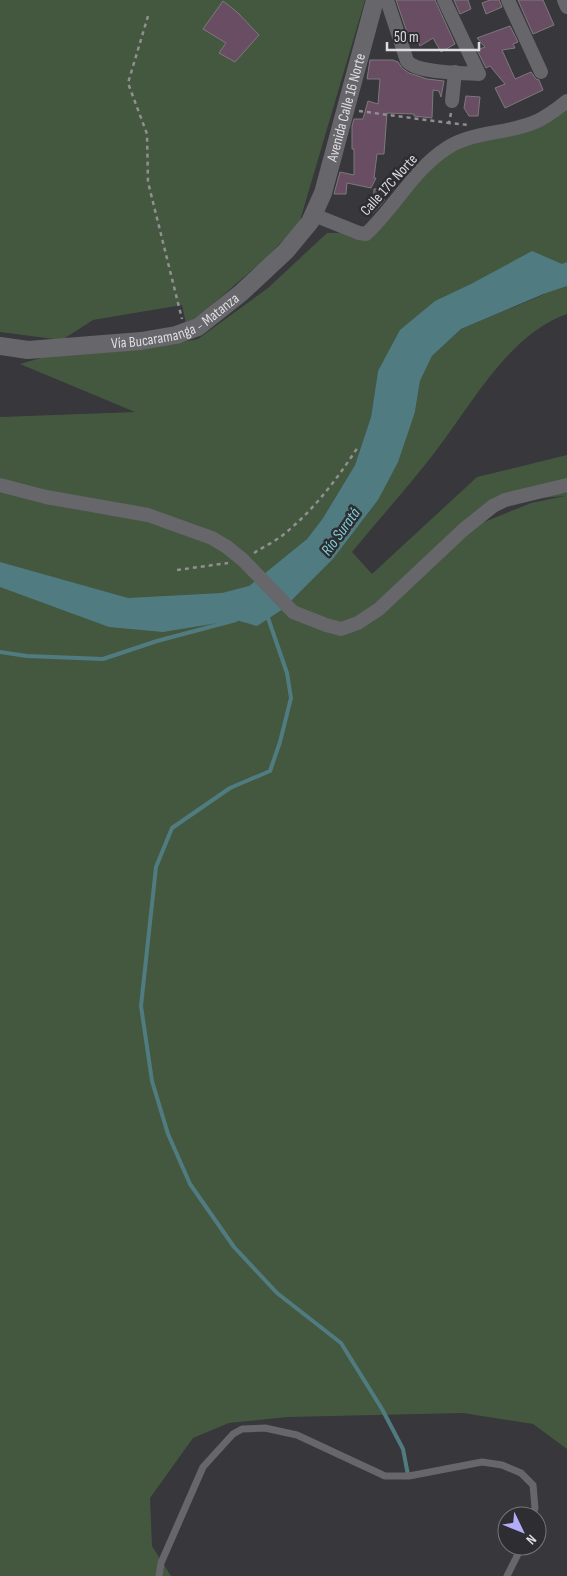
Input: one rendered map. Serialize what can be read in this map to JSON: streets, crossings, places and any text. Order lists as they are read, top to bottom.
{
  "streets": {
    "street": ["Avenida Calle 16 Norte", "Calle 17C Norte", "Vía Bucaramanga - Matanza"]
  },
  "crossings": [
    ["Avenida Calle 16 Norte", "Calle 17C Norte"],
    ["Avenida Calle 16 Norte", "Vía Bucaramanga - Matanza"],
    ["Calle 17C Norte", "Vía Bucaramanga - Matanza"]
  ],
  "water": ["Río Suratá"],
  "scale_bar": "50 m",
  "north": "bottom right"
}
